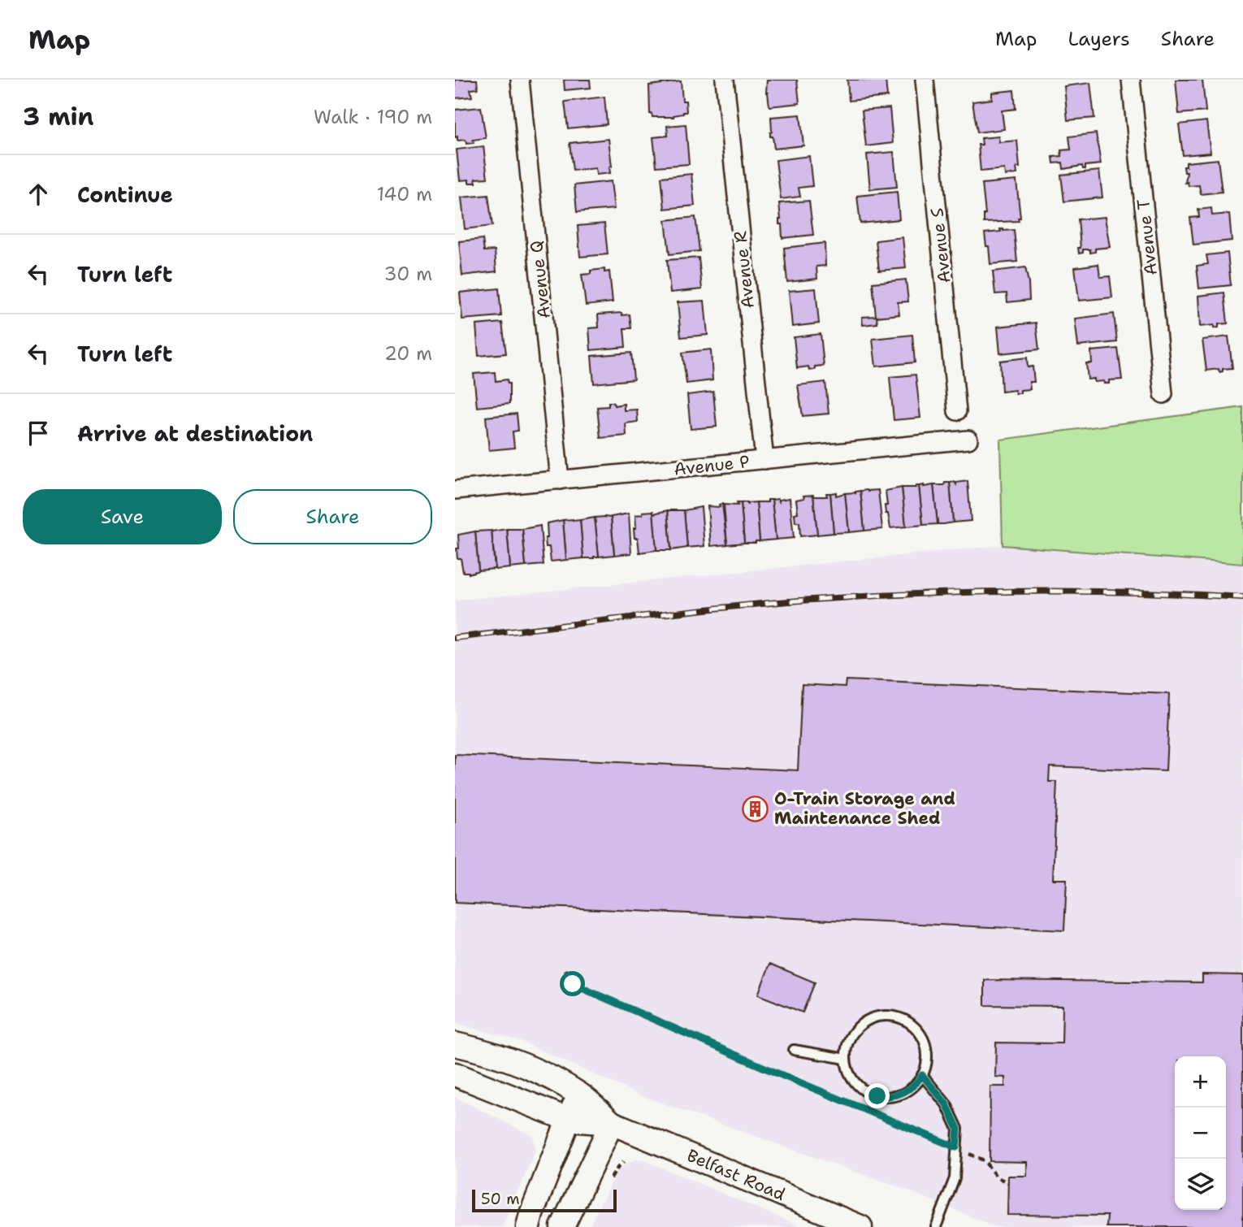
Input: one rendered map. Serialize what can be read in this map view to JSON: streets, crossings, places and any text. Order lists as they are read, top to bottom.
{
  "streets": {
    "street": [
      "Avenue T",
      "Avenue S",
      "Avenue R",
      "Avenue Q",
      "Avenue P",
      "Belfast Road"
    ]
  },
  "crossings": [
    ["Avenue R", "Avenue P"],
    ["Avenue Q", "Avenue P"]
  ],
  "places": {
    "building": ["O-Train Storage and Maintenance Shed"]
  },
  "scale_bar": "50 m",
  "page": {
    "header": "Map",
    "nav": ["Map", "Layers", "Share"],
    "heading": ["3 min", "Walk · 190 m"],
    "list": [
      ["Continue", "140 m"],
      ["Turn left", "30 m"],
      ["Turn left", "20 m"],
      "Arrive at destination"
    ],
    "buttons": ["Save", "Share"],
    "map_buttons": ["+", "−"],
    "scale": "50 m"
  }
}
